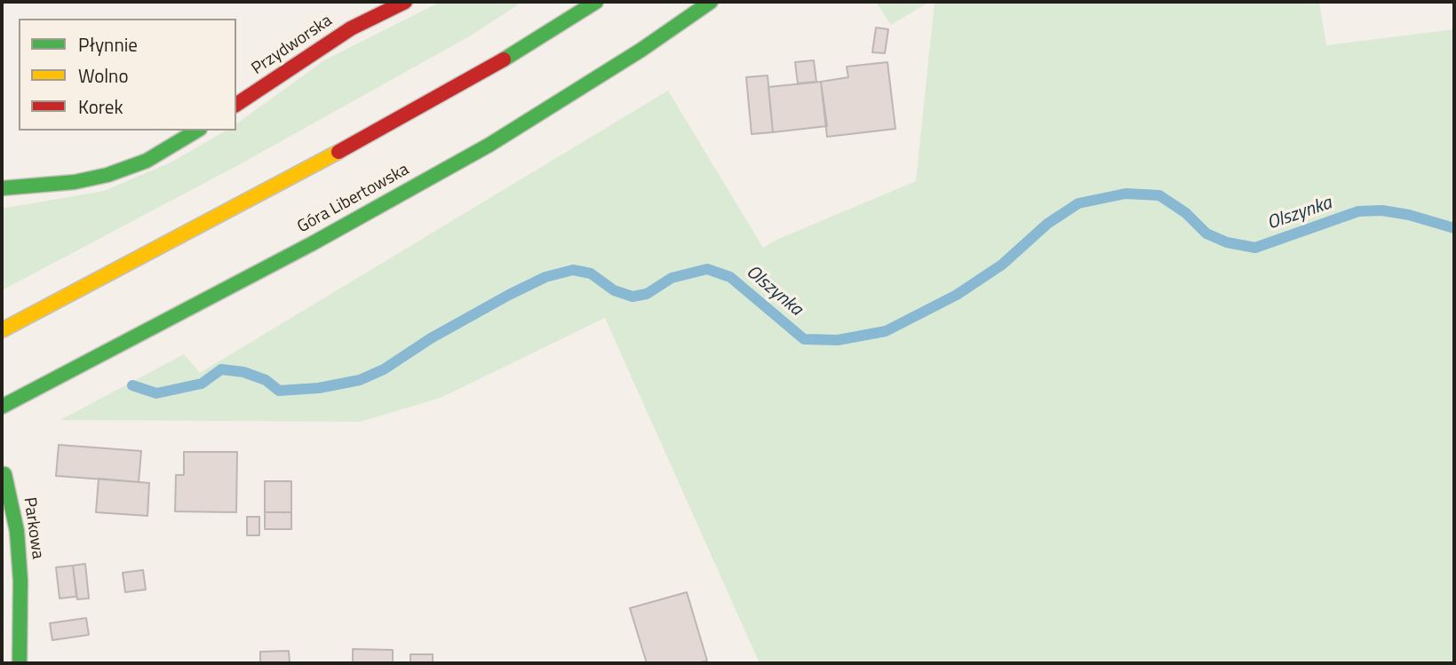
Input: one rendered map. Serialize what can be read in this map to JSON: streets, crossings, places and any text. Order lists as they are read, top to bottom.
{
  "streets": {
    "main road": ["Przydworska", "Góra Libertowska", "Parkowa"]
  },
  "water": ["Olszynka"],
  "legend": ["Płynnie", "Wolno", "Korek"]
}
